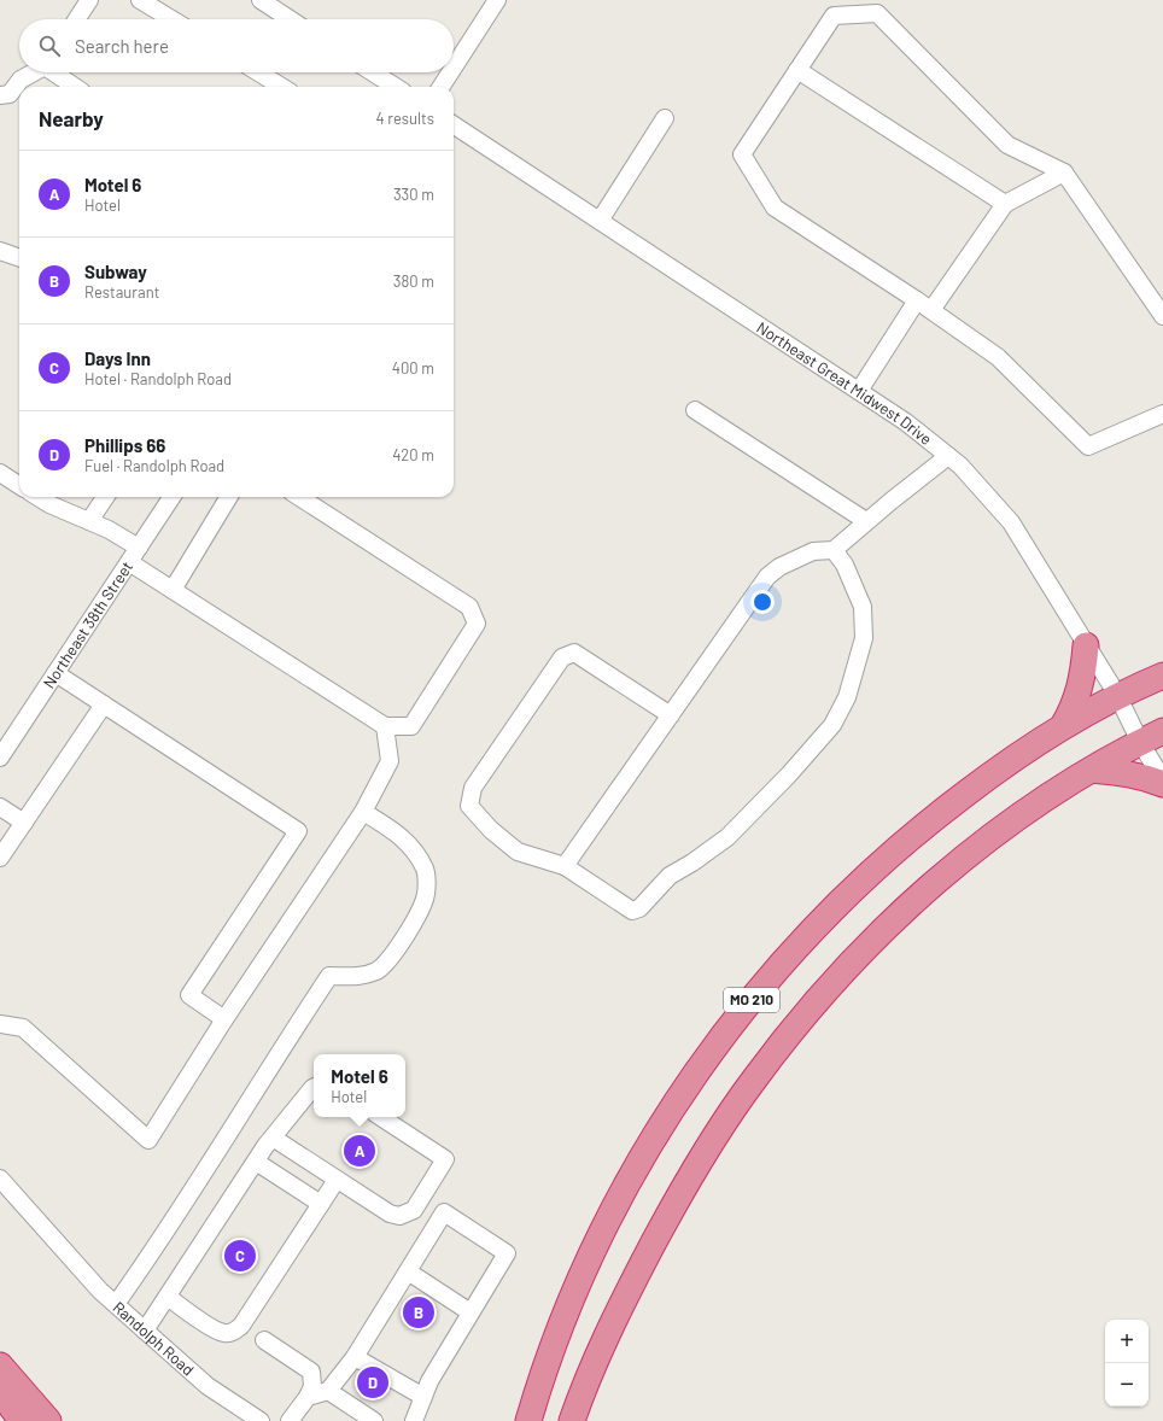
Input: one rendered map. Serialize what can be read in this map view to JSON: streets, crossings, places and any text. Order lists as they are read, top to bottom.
{
  "streets": {
    "highway": ["MO 210"],
    "street": ["Northeast Great Midwest Drive", "Northeast 38th Street", "Randolph Road"]
  },
  "crossings": [
    ["Northeast Great Midwest Drive", "MO 210"]
  ],
  "page": {
    "search": "Search here",
    "heading": ["Nearby", "4 results"],
    "list": [
      {
        "mark": "A",
        "name": "Motel 6",
        "note": "Hotel",
        "value": "330 m"
      },
      {
        "mark": "B",
        "name": "Subway",
        "note": "Restaurant",
        "value": "380 m"
      },
      {
        "mark": "C",
        "name": "Days Inn",
        "note": "Hotel · Randolph Road",
        "value": "400 m"
      },
      {
        "mark": "D",
        "name": "Phillips 66",
        "note": "Fuel · Randolph Road",
        "value": "420 m"
      }
    ],
    "popup": ["Motel 6", "Hotel"],
    "pins": [
      "A",
      "C",
      "B",
      "D"
    ],
    "map_buttons": ["+", "−"]
  }
}
